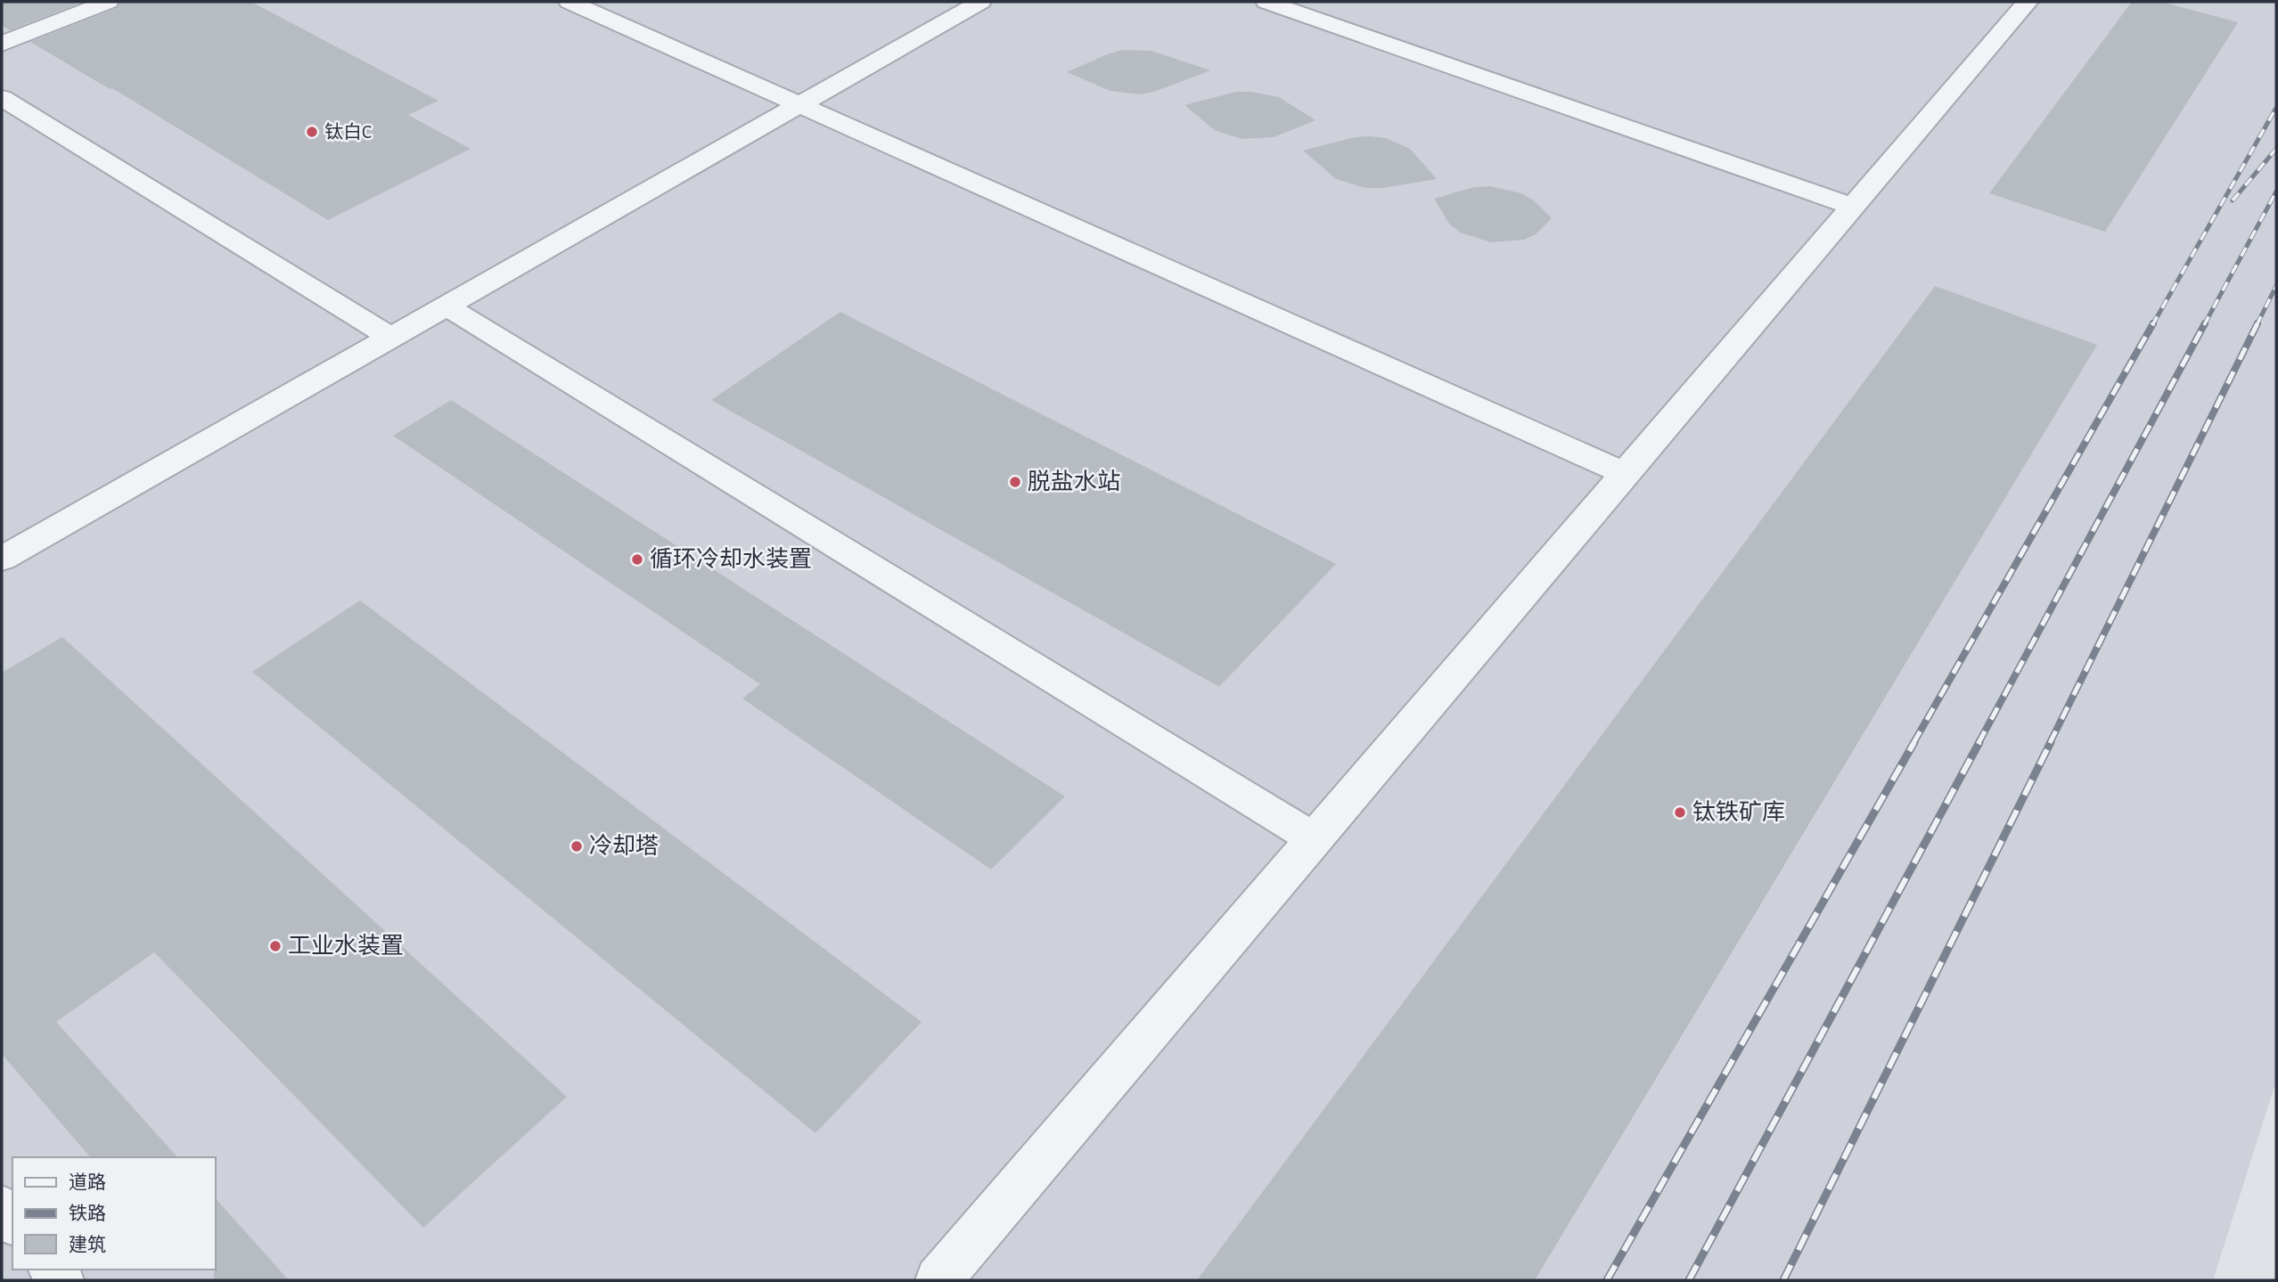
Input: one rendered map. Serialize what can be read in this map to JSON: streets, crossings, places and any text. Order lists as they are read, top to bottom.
{
  "places": [
    "钛白C",
    "脱盐水站",
    "循环冷却水装置",
    "钛铁矿库",
    "冷却塔",
    "工业水装置"
  ],
  "legend": ["道路", "铁路", "建筑"]
}
